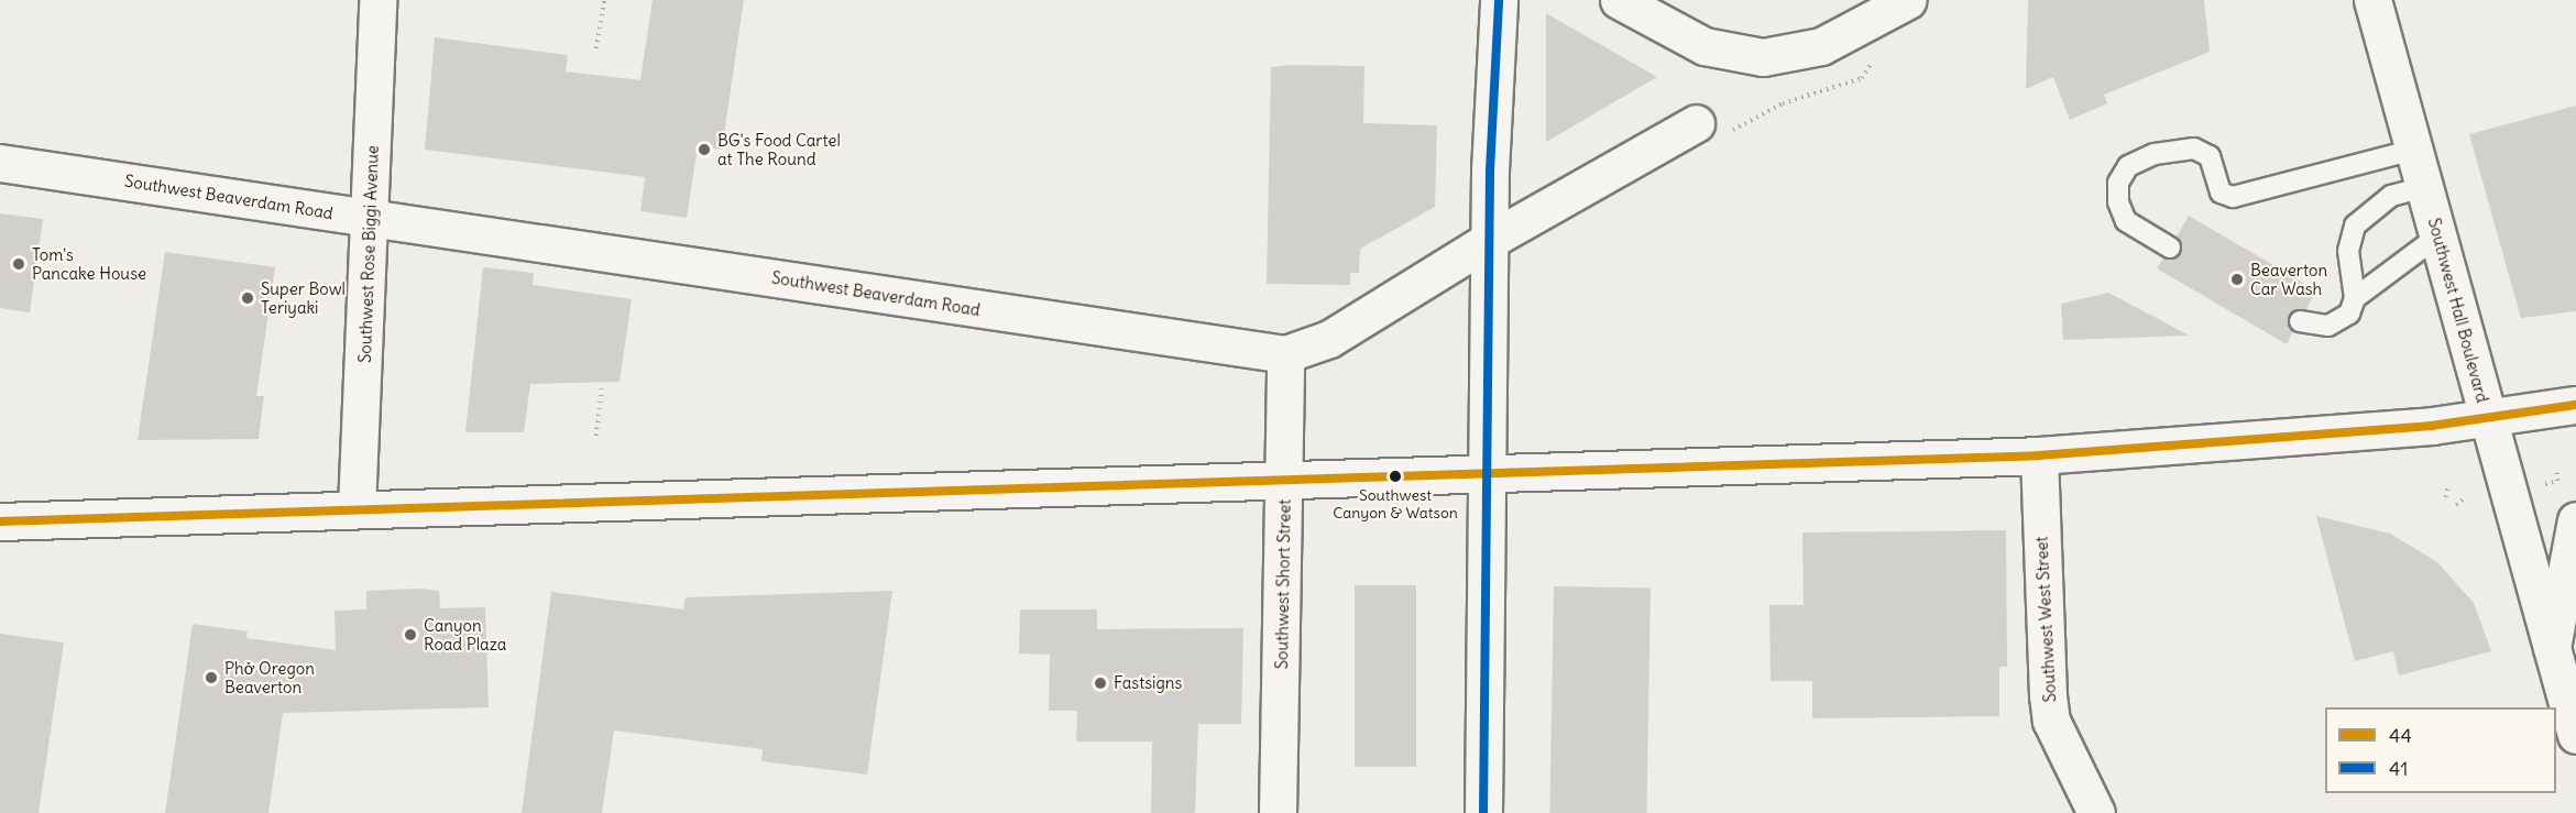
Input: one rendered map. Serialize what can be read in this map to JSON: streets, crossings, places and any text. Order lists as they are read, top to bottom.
{
  "streets": {
    "main road": [
      "Southwest Beaverdam Road",
      "Southwest Rose Biggi Avenue",
      "Southwest Hall Boulevard",
      "Southwest Short Street",
      "Southwest West Street"
    ]
  },
  "crossings": [
    ["Southwest Beaverdam Road", "Southwest Rose Biggi Avenue"],
    ["Southwest Beaverdam Road", "Southwest Short Street"]
  ],
  "places": [
    "BG's Food Cartel at The Round",
    "Tom's Pancake House",
    "Beaverton Car Wash",
    "Super Bowl Teriyaki",
    "Southwest Canyon & Watson",
    "Canyon Road Plaza",
    "Phở Oregon Beaverton",
    "Fastsigns"
  ],
  "lines": ["transit line 41", "transit line 44"],
  "legend": ["44", "41"]
}
